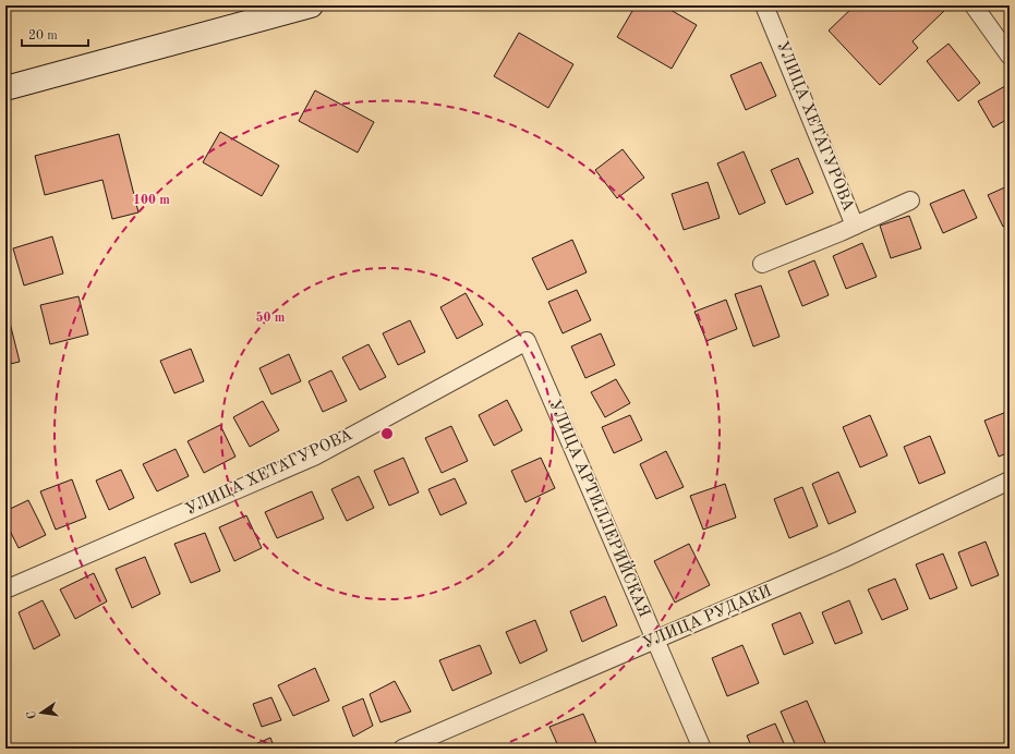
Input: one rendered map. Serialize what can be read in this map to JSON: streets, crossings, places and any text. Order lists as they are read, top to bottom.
{
  "streets": {
    "street": ["УЛИЦА ХЕТАГУРОВА", "УЛИЦА АРТИЛЛЕРИЙСКАЯ", "УЛИЦА РУДАКИ"]
  },
  "crossings": [
    ["УЛИЦА ХЕТАГУРОВА", "УЛИЦА АРТИЛЛЕРИЙСКАЯ"],
    ["УЛИЦА АРТИЛЛЕРИЙСКАЯ", "УЛИЦА РУДАКИ"]
  ],
  "scale_bar": "20 m",
  "north": "left",
  "rings": ["100 m", "50 m"]
}
